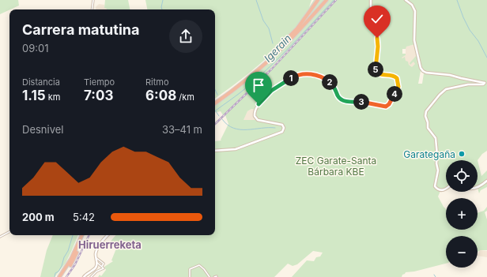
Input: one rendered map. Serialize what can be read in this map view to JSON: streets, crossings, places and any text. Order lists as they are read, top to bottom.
{
  "districts": ["Hiruerreketa"],
  "water": ["Igerain"],
  "parks": ["ZEC Garate-Santa Bárbara KBE"],
  "places": ["Garategaña"],
  "page": {
    "heading": ["Carrera matutina", "09:01"],
    "pins": [
      "5",
      "1",
      "2",
      "4",
      "3"
    ],
    "stats": [
      ["Distancia", "1.15 km"],
      ["Tiempo", "7:03"],
      ["Ritmo", "6:08 /km"]
    ],
    "chart": ["Desnivel", "33–41 m"],
    "map_buttons": ["+", "−"],
    "list": [
      {
        "name": "200 m",
        "note": "5:42"
      }
    ]
  }
}
